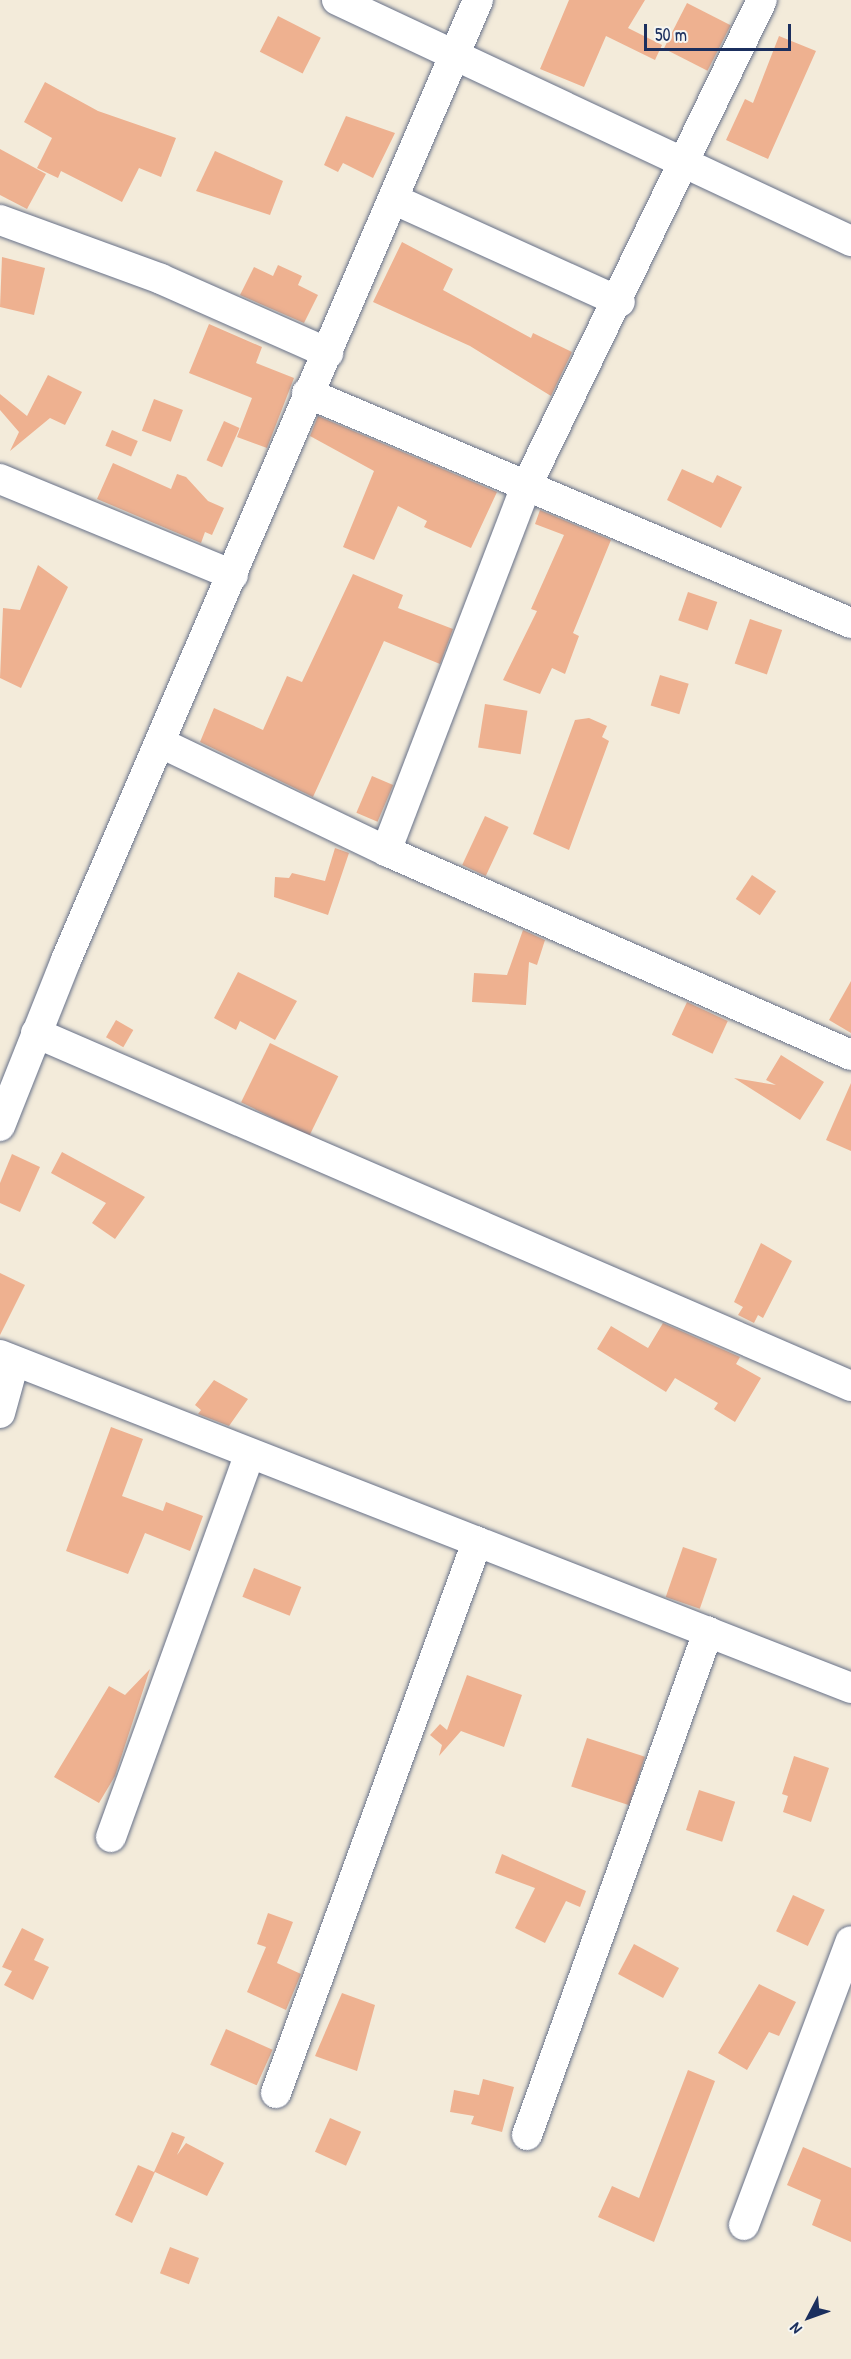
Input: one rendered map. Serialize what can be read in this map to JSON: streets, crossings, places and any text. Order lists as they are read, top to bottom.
{
  "scale_bar": "50 m",
  "north": "bottom left"
}
